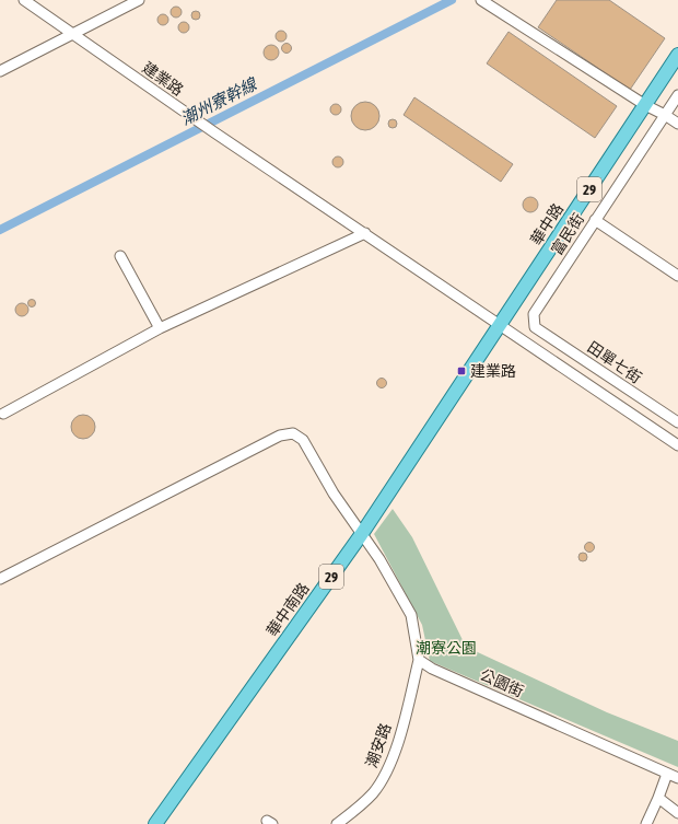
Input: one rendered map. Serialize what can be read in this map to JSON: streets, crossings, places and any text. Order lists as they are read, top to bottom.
{
  "streets": {
    "main road": ["29", "華中路", "華中南路"],
    "street": [
      "建業路",
      "富民街",
      "田單七街",
      "公園街",
      "潮安路"
    ]
  },
  "crossings": [
    ["建業路", "華中路"],
    ["建業路", "華中南路"],
    ["華中路", "華中南路"],
    ["富民街", "田單七街"],
    ["公園街", "潮安路"]
  ],
  "water": ["潮州寮幹線"],
  "parks": ["潮寮公園"],
  "places": {
    "transit": ["建業路"]
  }
}
